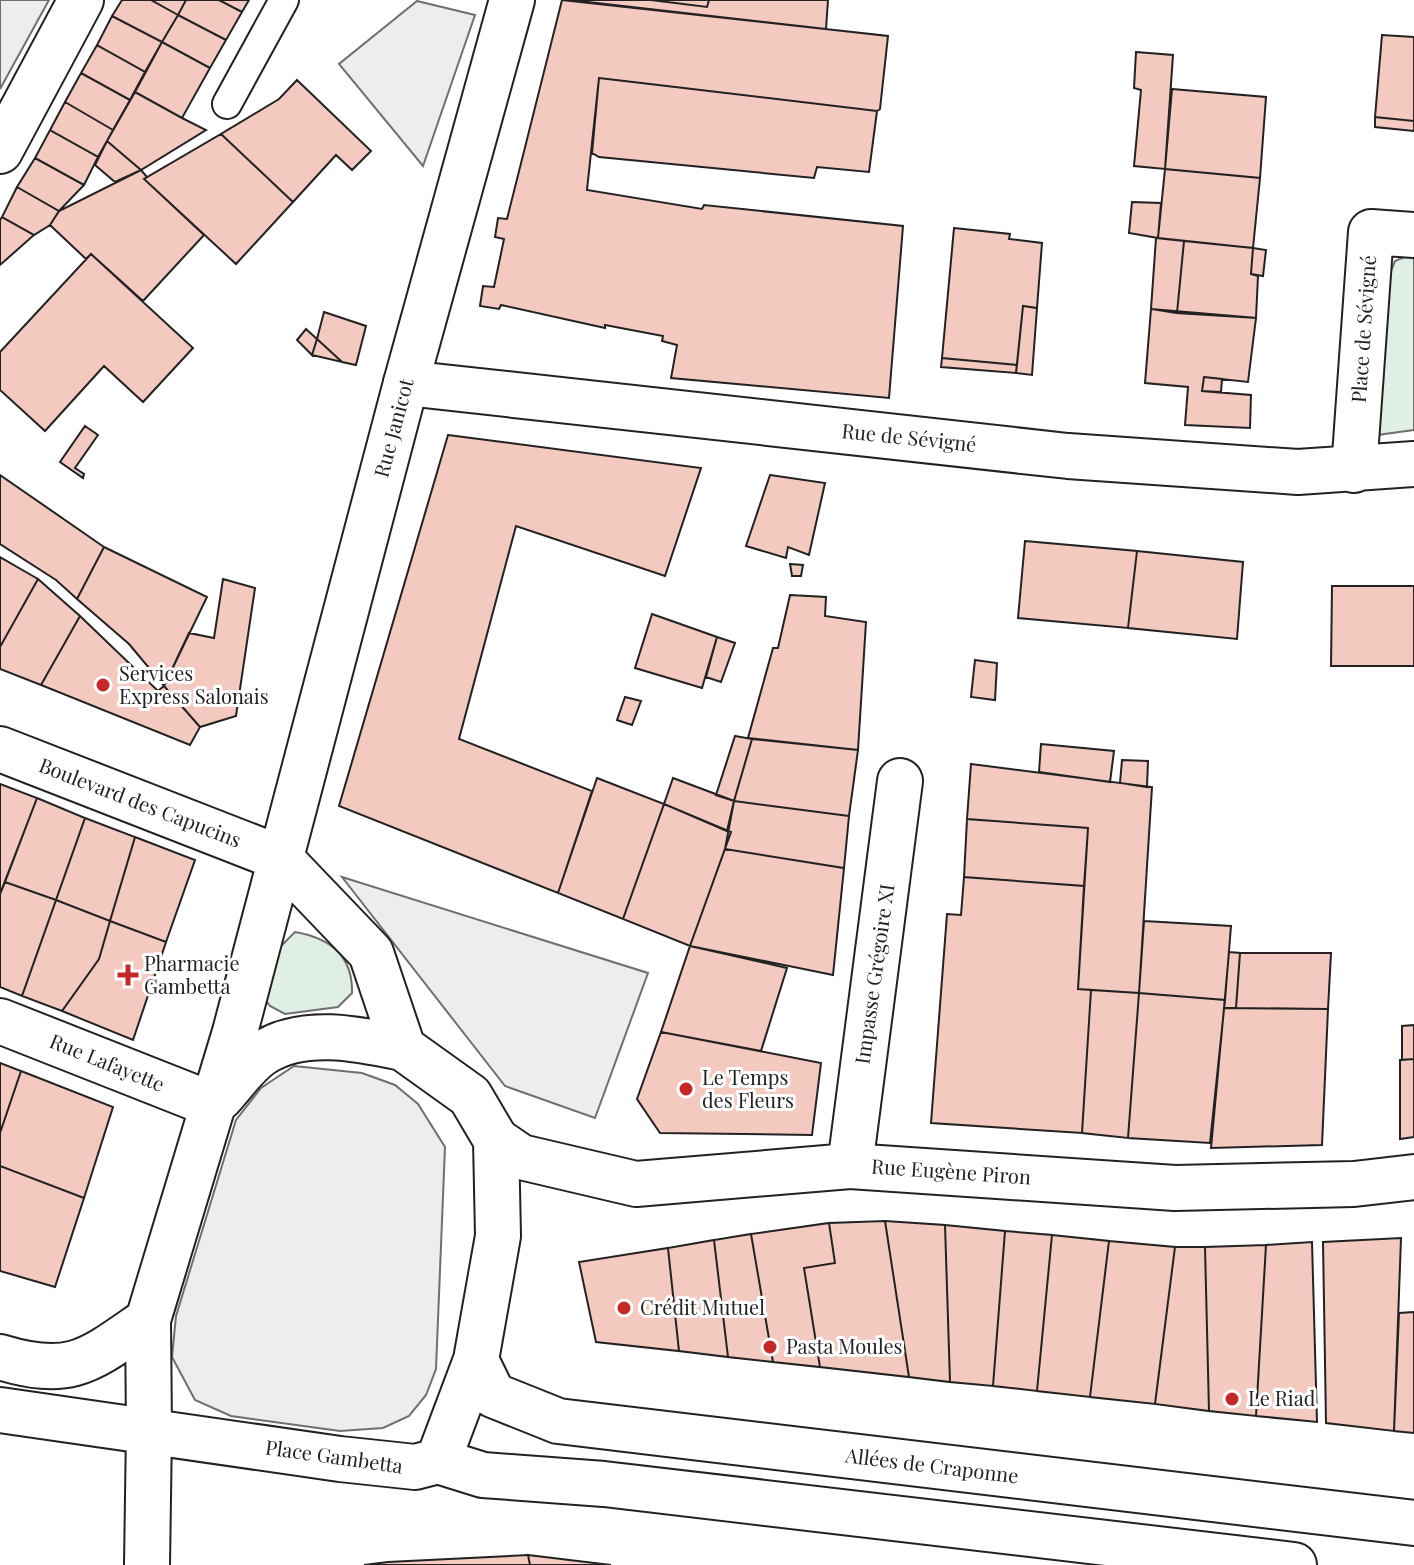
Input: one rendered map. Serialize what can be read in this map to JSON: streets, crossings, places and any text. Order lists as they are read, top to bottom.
{
  "streets": {
    "main road": [
      "Place de Sévigné",
      "Rue Janicot",
      "Rue de Sévigné",
      "Boulevard des Capucins",
      "Impasse Grégoire XI",
      "Rue Lafayette",
      "Rue Eugène Piron",
      "Place Gambetta",
      "Allées de Craponne"
    ]
  },
  "crossings": [
    ["Place de Sévigné", "Rue de Sévigné"],
    ["Rue Janicot", "Rue de Sévigné"],
    ["Rue Janicot", "Boulevard des Capucins"],
    ["Impasse Grégoire XI", "Rue Eugène Piron"]
  ],
  "places": {
    "other": [
      "Services Express Salonais",
      "Le Temps des Fleurs",
      "Crédit Mutuel",
      "Pasta Moules",
      "Le Riad"
    ],
    "health": ["Pharmacie Gambetta"]
  }
}
